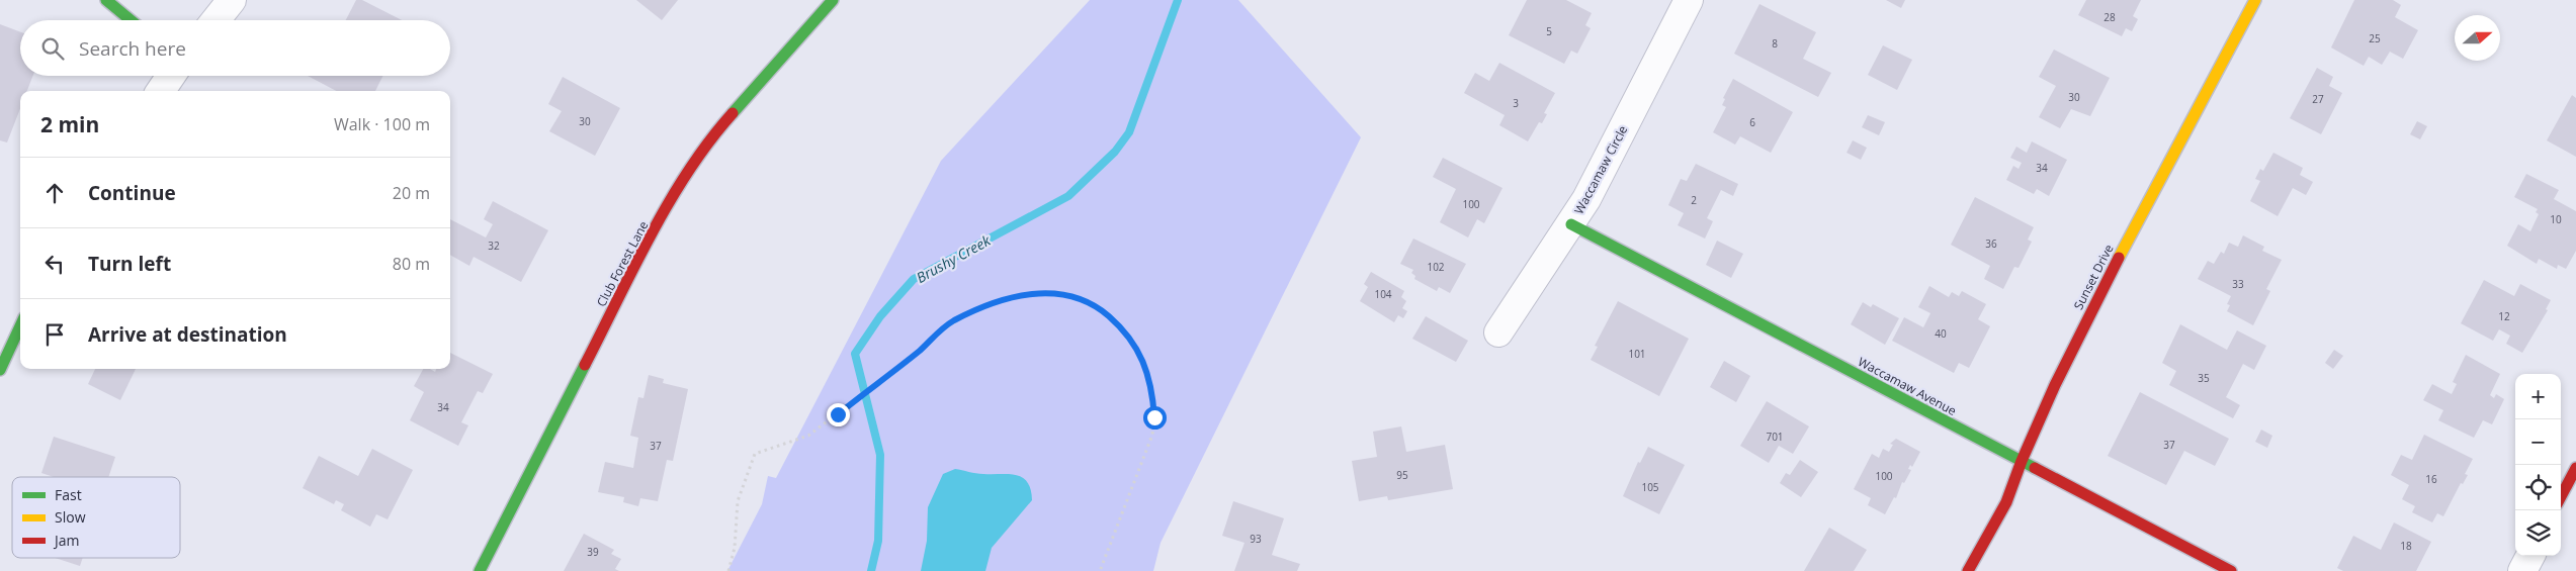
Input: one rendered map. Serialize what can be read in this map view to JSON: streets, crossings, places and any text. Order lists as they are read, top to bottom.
{
  "streets": {
    "street": [
      "Waccamaw Circle",
      "Club Forest Lane",
      "Sunset Drive",
      "Waccamaw Avenue"
    ]
  },
  "crossings": [
    ["Waccamaw Circle", "Waccamaw Avenue"],
    ["Sunset Drive", "Waccamaw Avenue"]
  ],
  "water": ["Brushy Creek"],
  "house_numbers": [
    "28",
    "5",
    "25",
    "8",
    "30",
    "27",
    "3",
    "30",
    "6",
    "34",
    "2",
    "100",
    "10",
    "36",
    "32",
    "102",
    "33",
    "104",
    "12",
    "40",
    "101",
    "35",
    "34",
    "701",
    "37",
    "37",
    "95",
    "100",
    "16",
    "105",
    "93",
    "18",
    "39"
  ],
  "legend": ["Fast", "Slow", "Jam"],
  "north": "right",
  "page": {
    "search": "Search here",
    "heading": ["2 min", "Walk · 100 m"],
    "list": [
      ["Continue", "20 m"],
      ["Turn left", "80 m"],
      "Arrive at destination"
    ],
    "map_buttons": ["+", "−"]
  }
}
